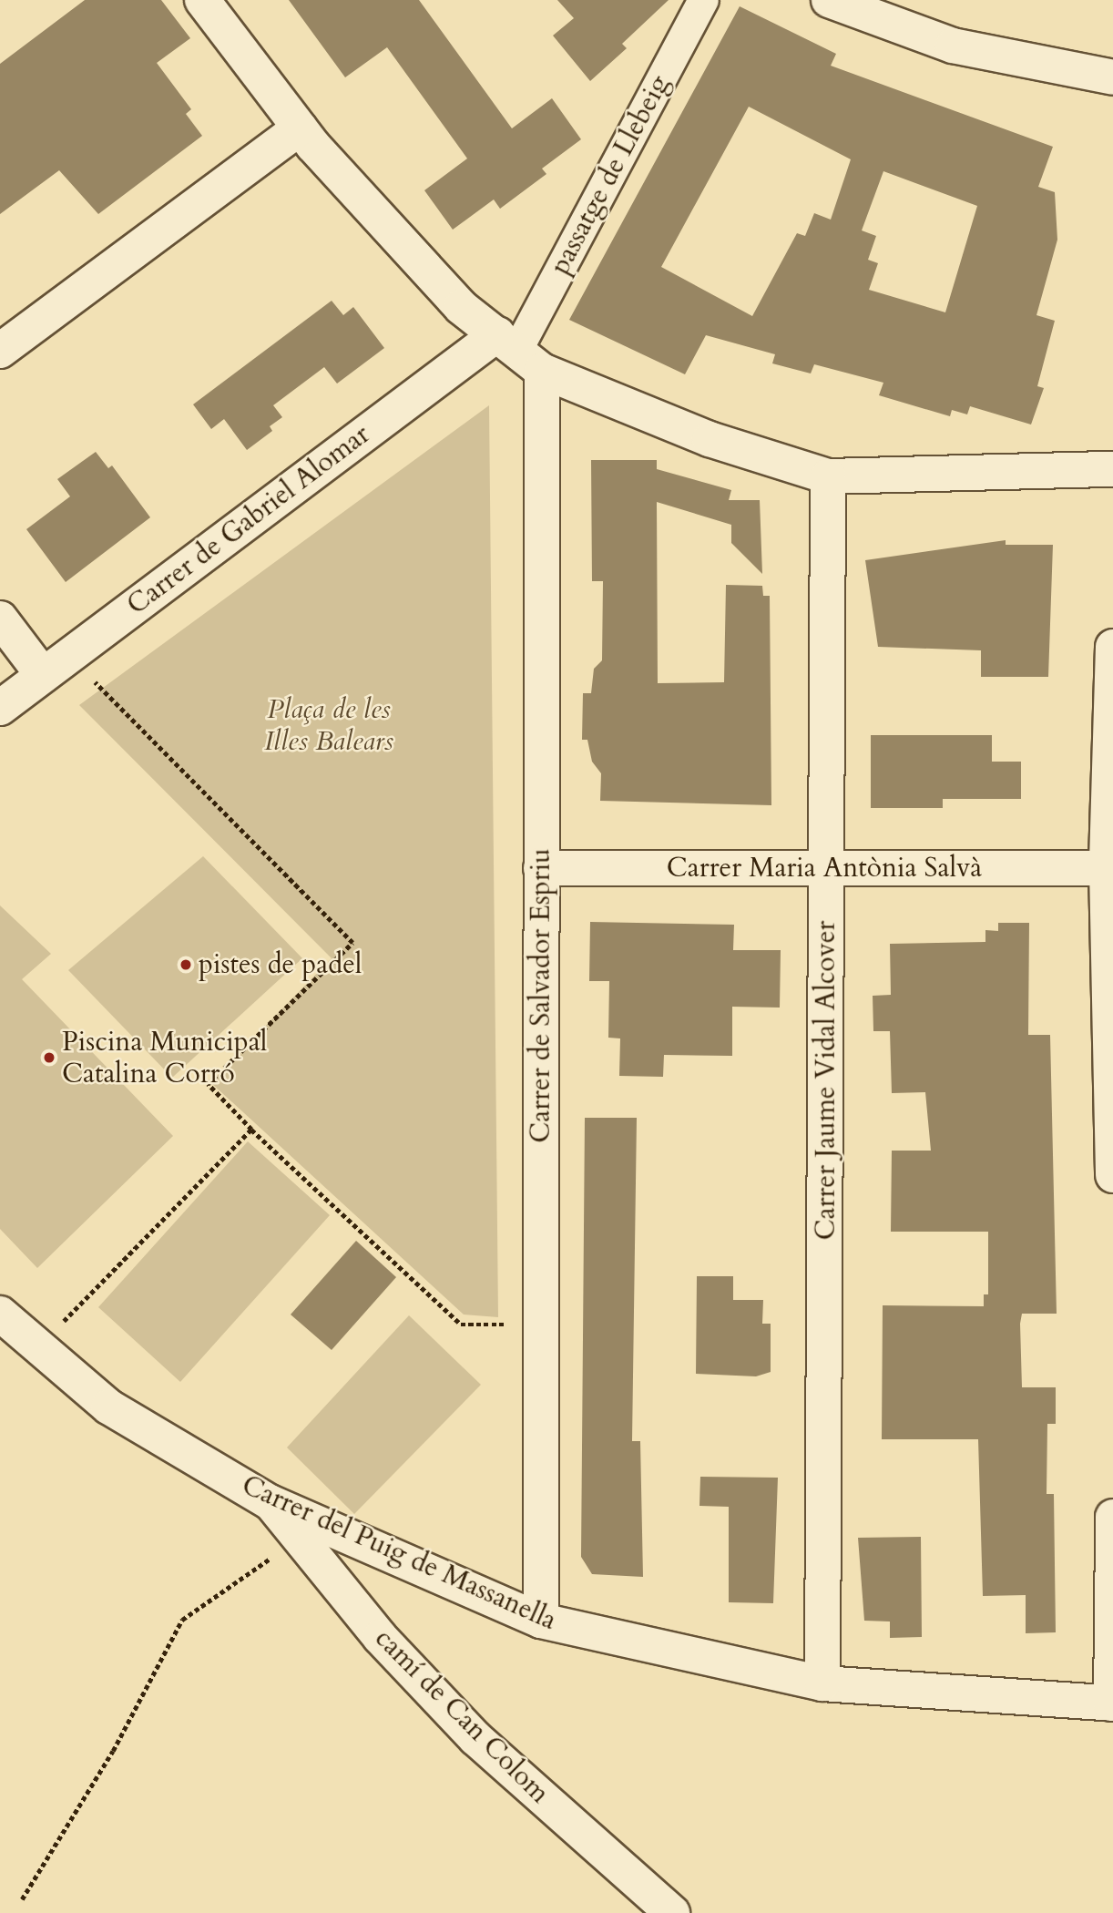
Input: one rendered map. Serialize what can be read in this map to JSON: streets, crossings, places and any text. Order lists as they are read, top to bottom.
{
  "streets": {
    "street": [
      "passatge de Llebeig",
      "Carrer de Gabriel Alomar",
      "Carrer Maria Antònia Salvà",
      "Carrer de Salvador Espriu",
      "Carrer Jaume Vidal Alcover",
      "Carrer del Puig de Massanella",
      "camí de Can Colom"
    ]
  },
  "crossings": [
    ["passatge de Llebeig", "Carrer de Gabriel Alomar"],
    ["passatge de Llebeig", "Carrer de Salvador Espriu"],
    ["Carrer de Gabriel Alomar", "Carrer de Salvador Espriu"],
    ["Carrer Maria Antònia Salvà", "Carrer de Salvador Espriu"],
    ["Carrer Maria Antònia Salvà", "Carrer Jaume Vidal Alcover"],
    ["Carrer de Salvador Espriu", "Carrer del Puig de Massanella"],
    ["Carrer Jaume Vidal Alcover", "Carrer del Puig de Massanella"],
    ["Carrer del Puig de Massanella", "camí de Can Colom"]
  ],
  "parks": ["Plaça de les Illes Balears"],
  "places": ["pistes de padel", "Piscina Municipal Catalina Corró"]
}
